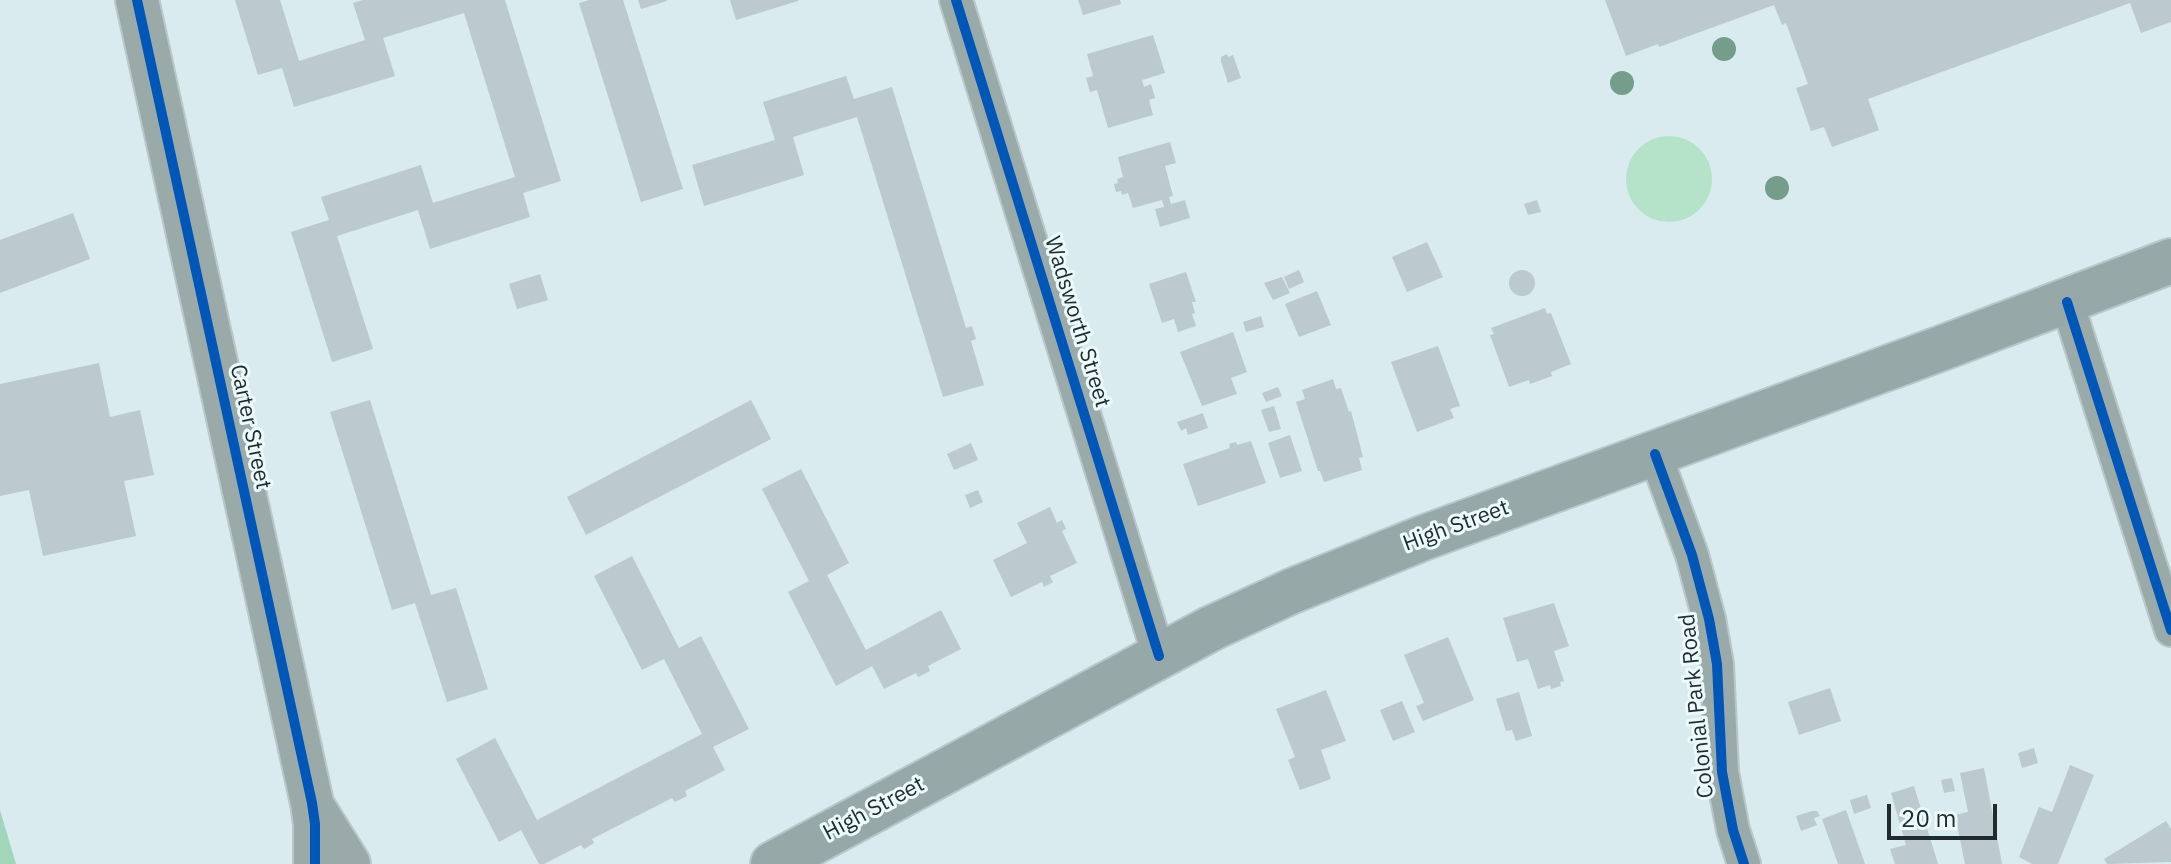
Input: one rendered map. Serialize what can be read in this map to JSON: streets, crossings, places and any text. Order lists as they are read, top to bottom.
{
  "streets": {
    "main road": ["High Street"],
    "street": ["Wadsworth Street", "Carter Street", "Colonial Park Road"]
  },
  "crossings": [
    ["Wadsworth Street", "High Street"],
    ["High Street", "Colonial Park Road"]
  ],
  "scale_bar": "20 m"
}
